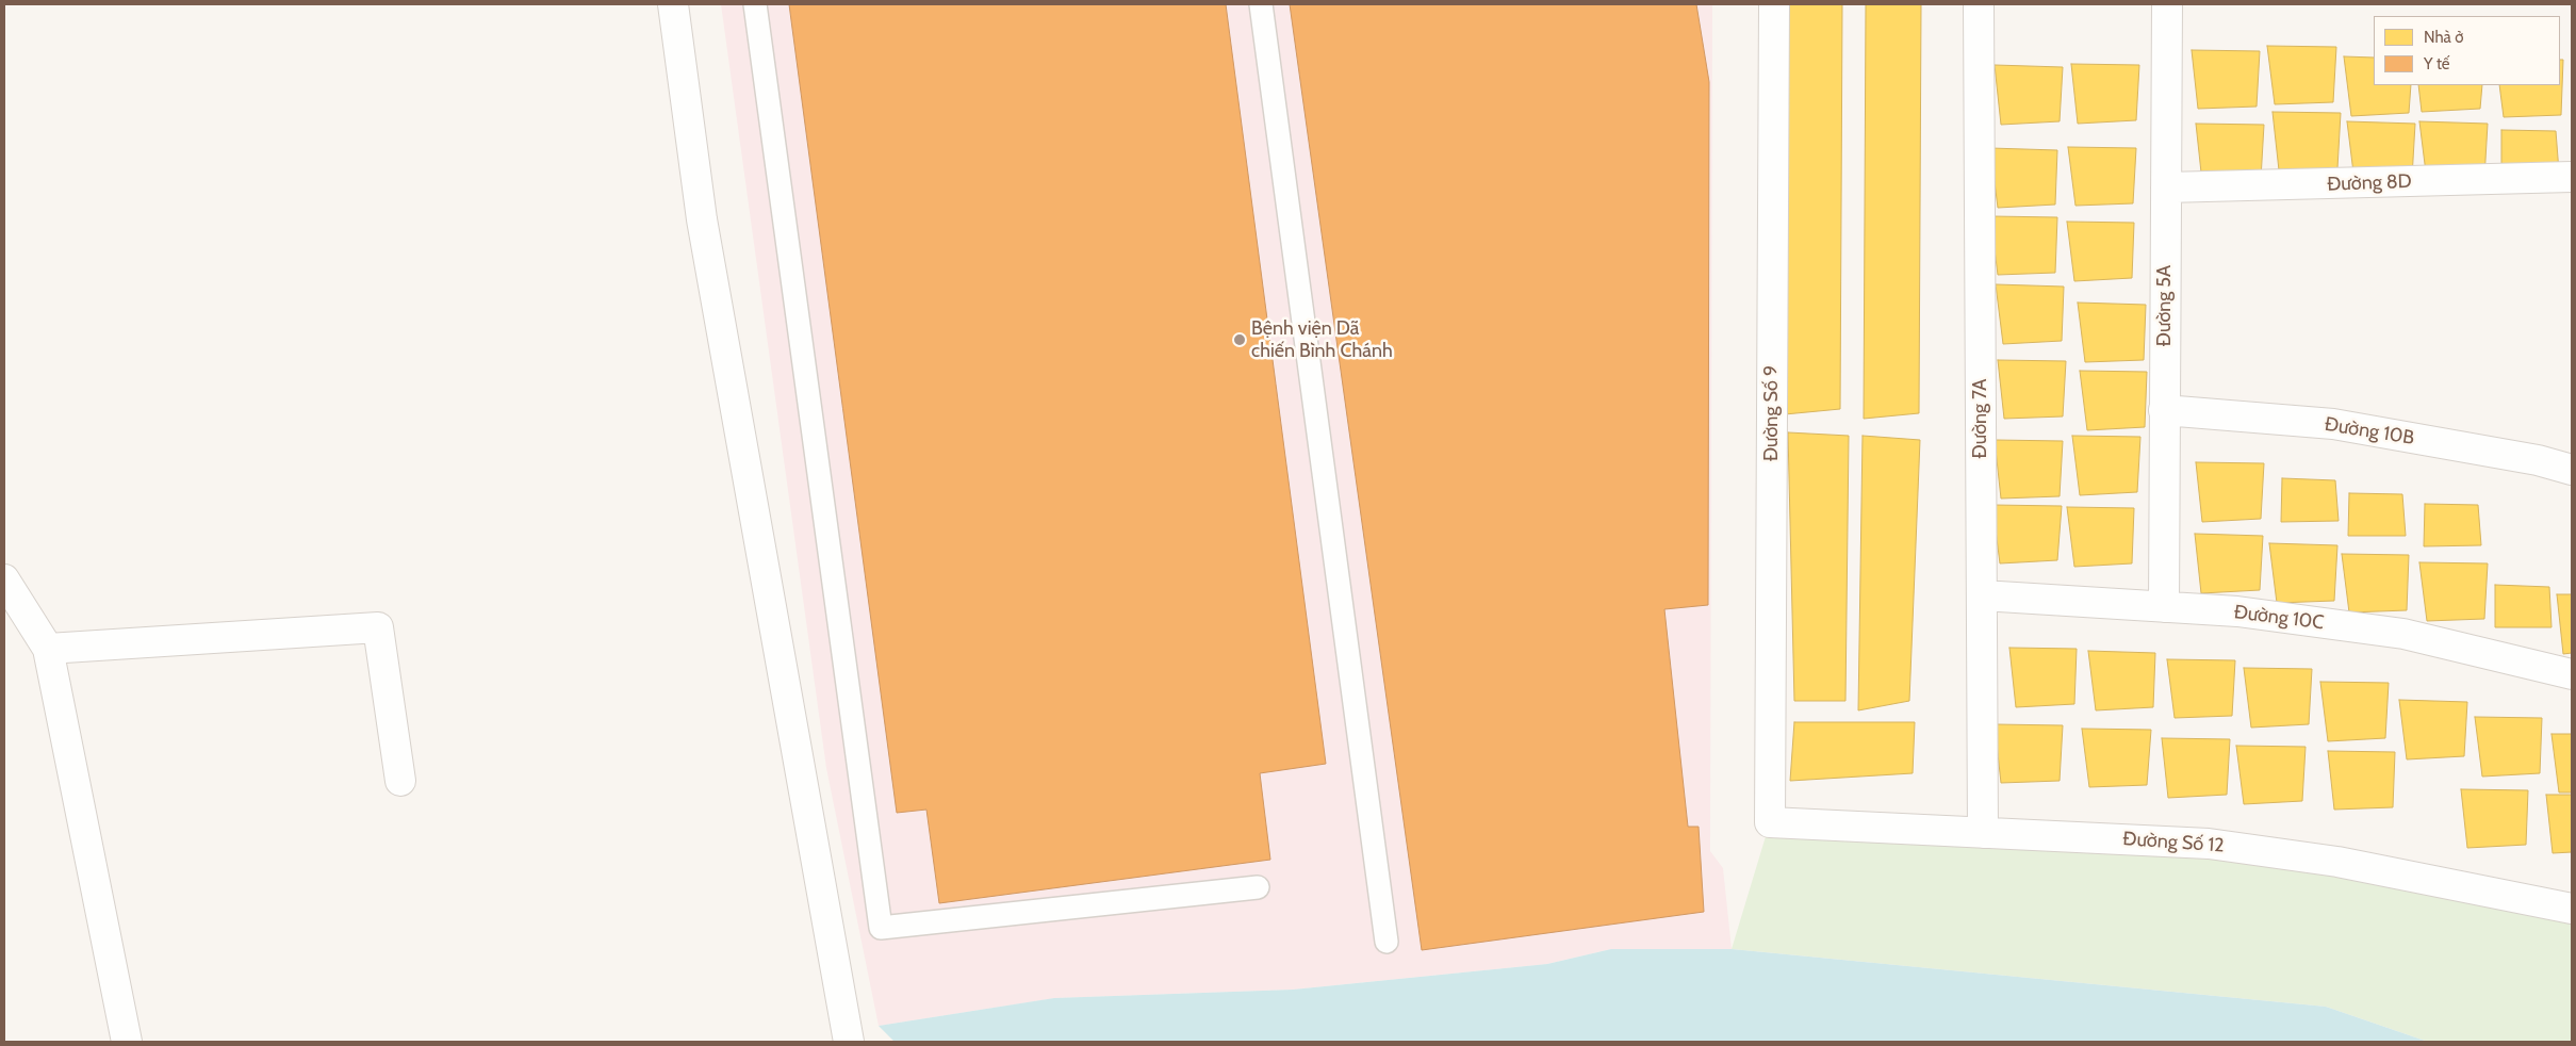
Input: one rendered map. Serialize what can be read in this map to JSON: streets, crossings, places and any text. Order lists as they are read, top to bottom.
{
  "streets": {
    "street": [
      "Đường 8D",
      "Đường 5A",
      "Đường Số 9",
      "Đường 7A",
      "Đường 10B",
      "Đường 10C",
      "Đường Số 12"
    ]
  },
  "crossings": [
    ["Đường 8D", "Đường 5A"],
    ["Đường 5A", "Đường 10B"],
    ["Đường 5A", "Đường 10C"],
    ["Đường Số 9", "Đường Số 12"],
    ["Đường 7A", "Đường 10C"],
    ["Đường 7A", "Đường Số 12"]
  ],
  "places": ["Bệnh viện Dã chiến Bình Chánh"],
  "legend": ["Nhà ở", "Y tế"]
}
